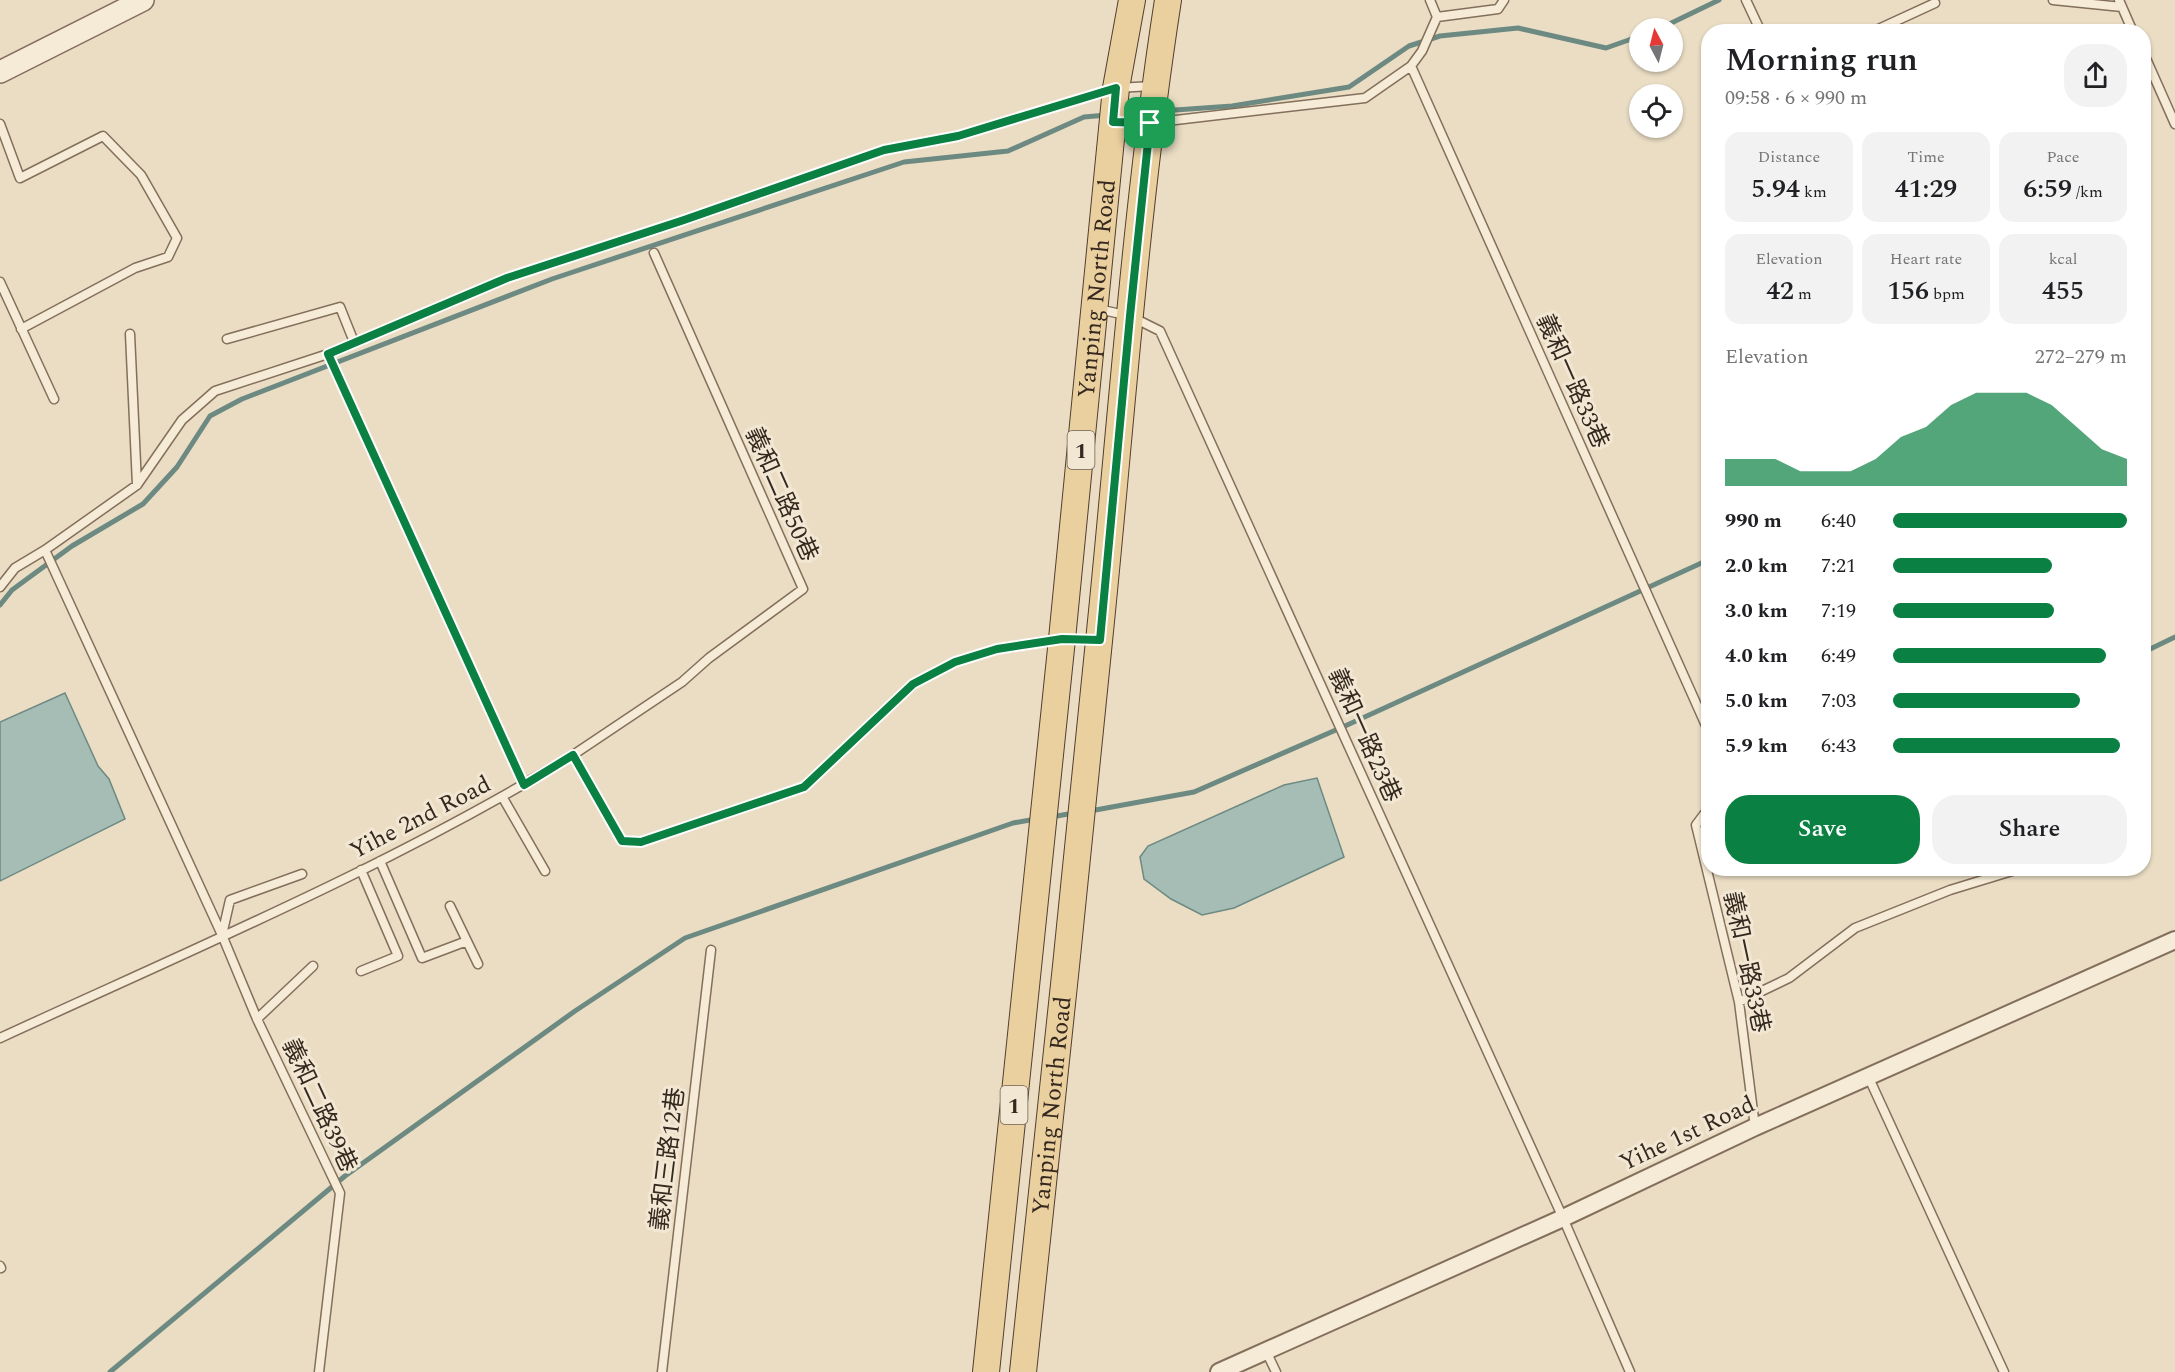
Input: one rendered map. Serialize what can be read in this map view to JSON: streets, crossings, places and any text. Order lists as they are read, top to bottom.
{
  "streets": {
    "main road": ["Yanping North Road", "1"],
    "street": ["Yihe 1st Road"],
    "lane": [
      "義和一路33巷",
      "義和二路50巷",
      "義和一路23巷",
      "Yihe 2nd Road",
      "義和二路39巷",
      "義和三路12巷"
    ]
  },
  "crossings": [
    ["Yanping North Road", "1"],
    ["Yanping North Road", "義和一路23巷"],
    ["義和一路33巷", "Yihe 1st Road"],
    ["義和二路50巷", "Yihe 2nd Road"],
    ["義和一路23巷", "Yihe 1st Road"],
    ["Yihe 2nd Road", "義和二路39巷"]
  ],
  "north": "top",
  "page": {
    "heading": ["Morning run", "09:58 · 6 × 990 m"],
    "stats": [
      ["Distance", "5.94 km"],
      ["Time", "41:29"],
      ["Pace", "6:59 /km"],
      ["Elevation", "42 m"],
      ["Heart rate", "156 bpm"],
      ["kcal", "455"]
    ],
    "chart": ["Elevation", "272–279 m"],
    "list": [
      {
        "name": "990 m",
        "note": "6:40"
      },
      {
        "name": "2.0 km",
        "note": "7:21"
      },
      {
        "name": "3.0 km",
        "note": "7:19"
      },
      {
        "name": "4.0 km",
        "note": "6:49"
      },
      {
        "name": "5.0 km",
        "note": "7:03"
      },
      {
        "name": "5.9 km",
        "note": "6:43"
      }
    ],
    "buttons": ["Save", "Share"]
  }
}
